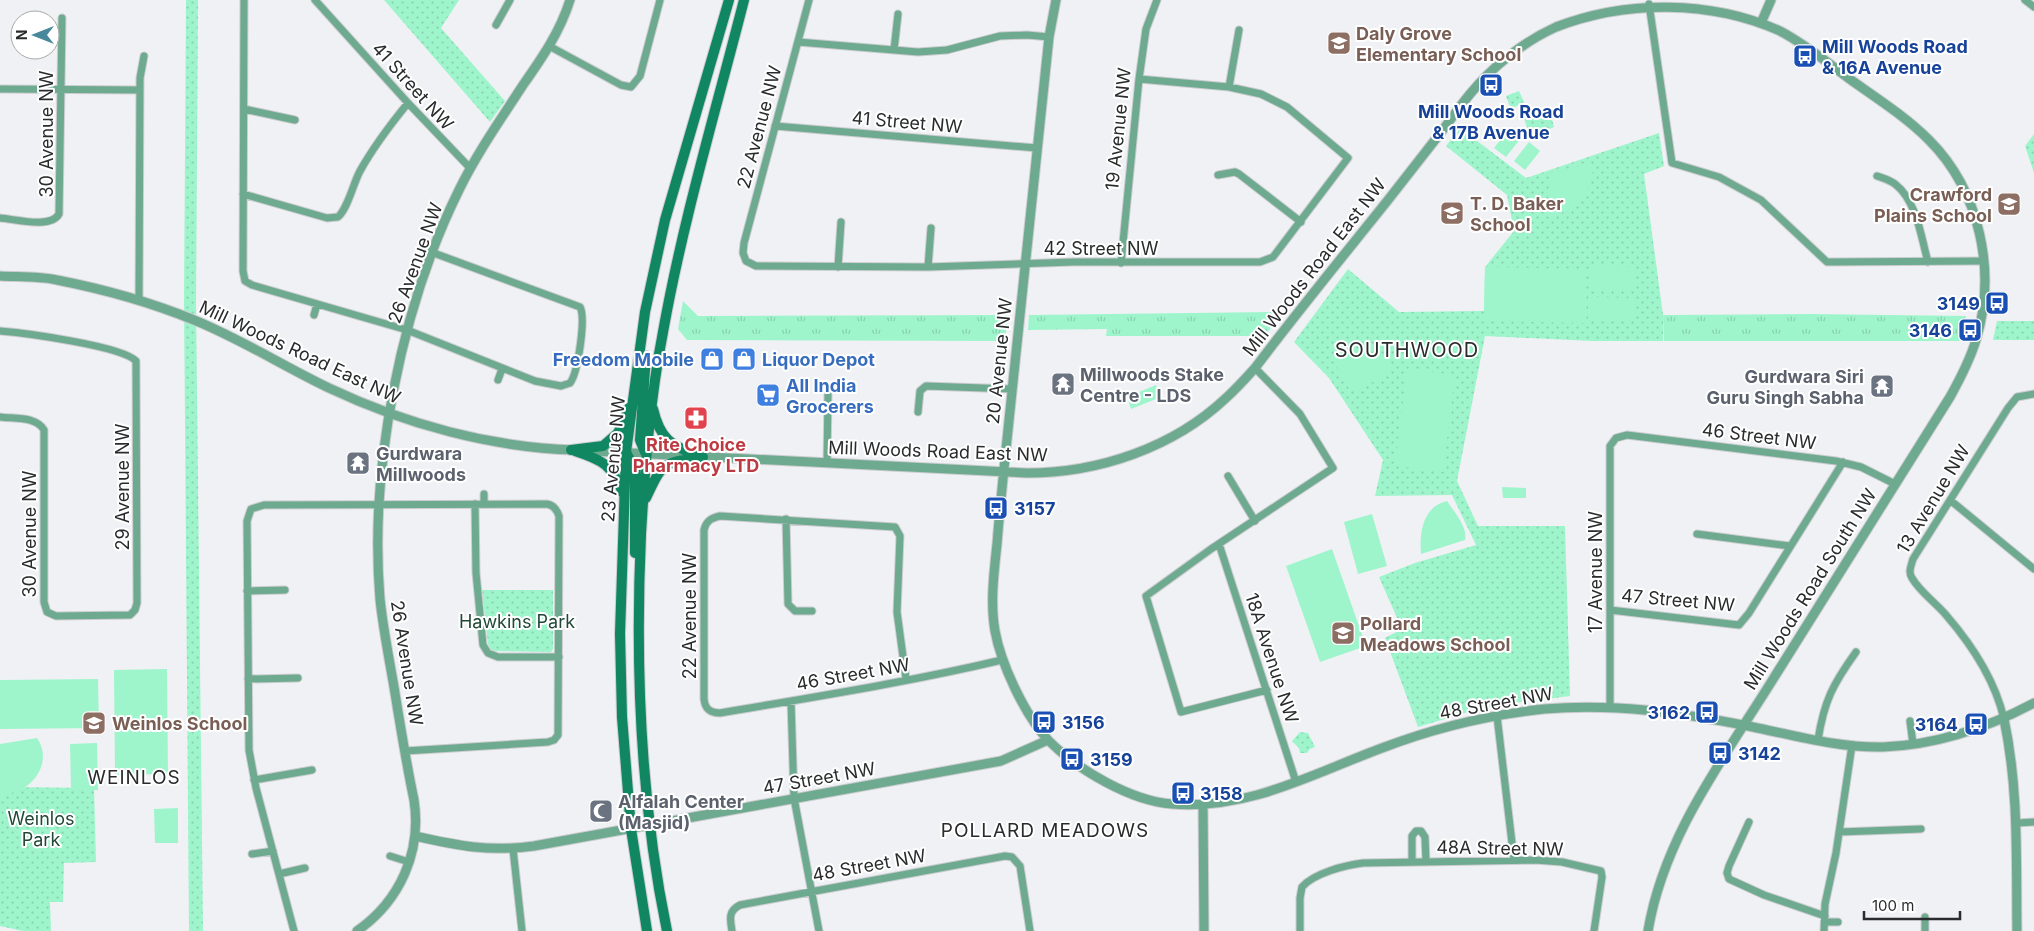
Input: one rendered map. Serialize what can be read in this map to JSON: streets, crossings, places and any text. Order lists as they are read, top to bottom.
{
  "streets": {
    "main road": ["23 Avenue NW"],
    "street": [
      "41 Street NW",
      "22 Avenue NW",
      "19 Avenue NW",
      "30 Avenue NW",
      "42 Street NW",
      "26 Avenue NW",
      "Mill Woods Road East NW",
      "20 Avenue NW",
      "46 Street NW",
      "29 Avenue NW",
      "13 Avenue NW",
      "17 Avenue NW",
      "Mill Woods Road South NW",
      "47 Street NW",
      "18A Avenue NW",
      "48 Street NW",
      "48A Street NW"
    ]
  },
  "crossings": [
    ["41 Street NW", "22 Avenue NW"],
    ["41 Street NW", "26 Avenue NW"],
    ["41 Street NW", "20 Avenue NW"],
    ["22 Avenue NW", "42 Street NW"],
    ["22 Avenue NW", "46 Street NW"],
    ["19 Avenue NW", "42 Street NW"],
    ["30 Avenue NW", "29 Avenue NW"],
    ["42 Street NW", "20 Avenue NW"],
    ["26 Avenue NW", "Mill Woods Road East NW"],
    ["26 Avenue NW", "47 Street NW"],
    ["Mill Woods Road East NW", "20 Avenue NW"],
    ["Mill Woods Road East NW", "23 Avenue NW"],
    ["Mill Woods Road East NW", "Mill Woods Road South NW"],
    ["20 Avenue NW", "46 Street NW"],
    ["20 Avenue NW", "47 Street NW"],
    ["20 Avenue NW", "48 Street NW"],
    ["46 Street NW", "17 Avenue NW"],
    ["46 Street NW", "Mill Woods Road South NW"],
    ["23 Avenue NW", "47 Street NW"],
    ["13 Avenue NW", "48 Street NW"],
    ["17 Avenue NW", "47 Street NW"],
    ["17 Avenue NW", "48 Street NW"],
    ["Mill Woods Road South NW", "48 Street NW"],
    ["18A Avenue NW", "48 Street NW"]
  ],
  "districts": ["SOUTHWOOD", "WEINLOS", "POLLARD MEADOWS"],
  "parks": ["Hawkins Park", "Weinlos Park"],
  "places": {
    "school or university": [
      "Daly Grove Elementary School",
      "Crawford Plains School",
      "T. D. Baker School",
      "Pollard Meadows School",
      "Weinlos School"
    ],
    "bus stop": [
      "Mill Woods Road & 16A Avenue",
      "Mill Woods Road & 17B Avenue",
      "3149",
      "3146",
      "3157",
      "3162",
      "3156",
      "3164",
      "3142",
      "3159",
      "3158"
    ],
    "shop": ["Freedom Mobile", "Liquor Depot"],
    "temple": ["Millwoods Stake Centre - LDS", "Gurdwara Siri Guru Singh Sabha", "Gurdwara Millwoods"],
    "supermarket": ["All India Grocerers"],
    "pharmacy": ["Rite Choice Pharmacy LTD"],
    "mosque": ["Alfalah Center (Masjid)"]
  },
  "scale_bar": "100 m",
  "north": "left"
}
